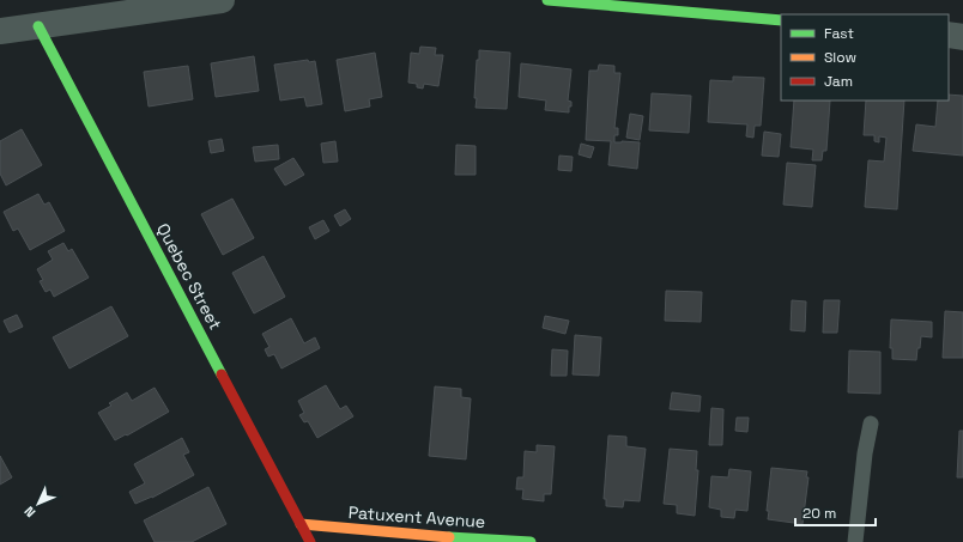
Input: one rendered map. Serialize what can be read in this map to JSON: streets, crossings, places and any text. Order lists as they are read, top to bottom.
{
  "streets": {
    "street": ["Quebec Street", "Patuxent Avenue"]
  },
  "crossings": [
    ["Quebec Street", "Patuxent Avenue"]
  ],
  "legend": ["Fast", "Slow", "Jam"],
  "scale_bar": "20 m",
  "north": "bottom left"
}
